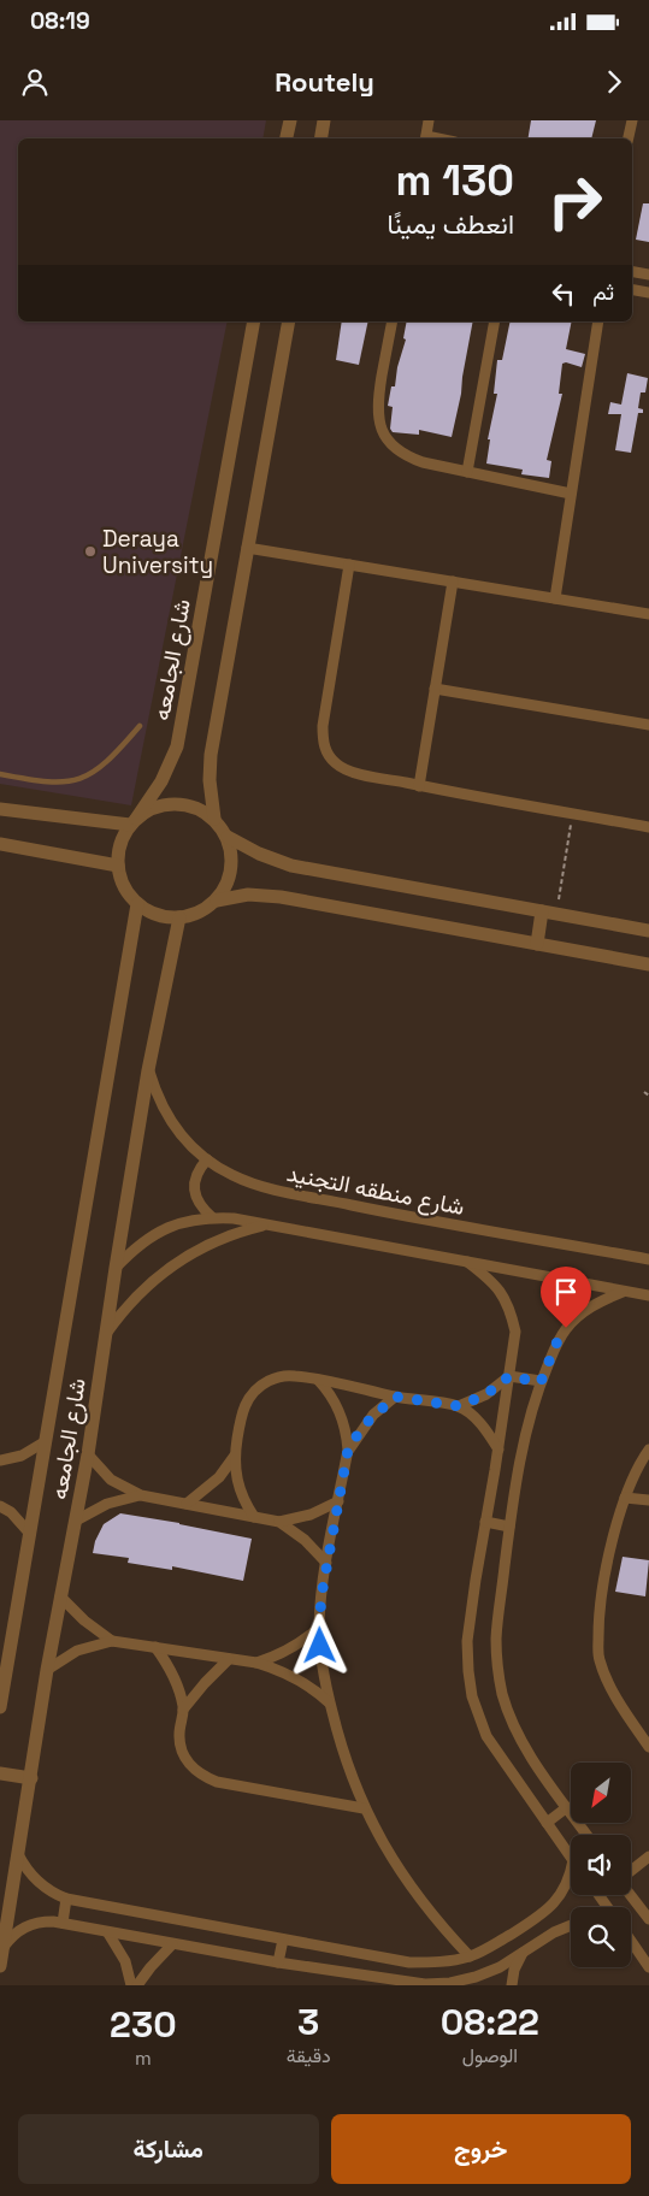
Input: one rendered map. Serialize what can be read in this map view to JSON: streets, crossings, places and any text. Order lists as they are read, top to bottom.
{
  "streets": {
    "street": ["شارع الجامعه", "شارع منطقه التجنيد"]
  },
  "crossings": [
    ["شارع الجامعه", "شارع منطقه التجنيد"]
  ],
  "places": ["Deraya University"],
  "north": "bottom left",
  "page": {
    "status": "08:19",
    "header": "Routely",
    "turn": ["130 m", "انعطف يمينًا"],
    "then": "ثم",
    "eta": [
      "08:22",
      "الوصول",
      "3",
      "دقيقة",
      "230",
      "m"
    ],
    "buttons": ["خروج", "مشاركة"]
  }
}
